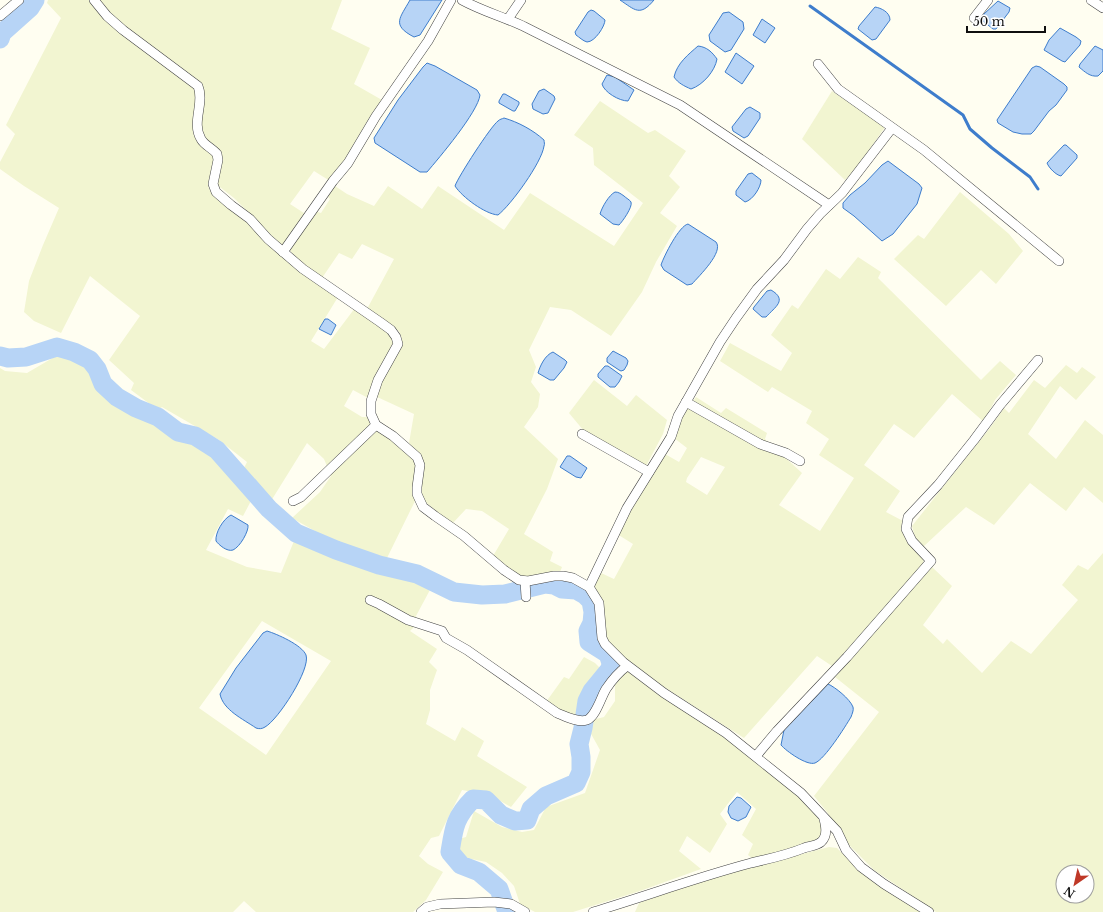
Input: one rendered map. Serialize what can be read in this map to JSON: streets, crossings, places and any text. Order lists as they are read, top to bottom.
{
  "scale_bar": "50 m",
  "north": "bottom left"
}
